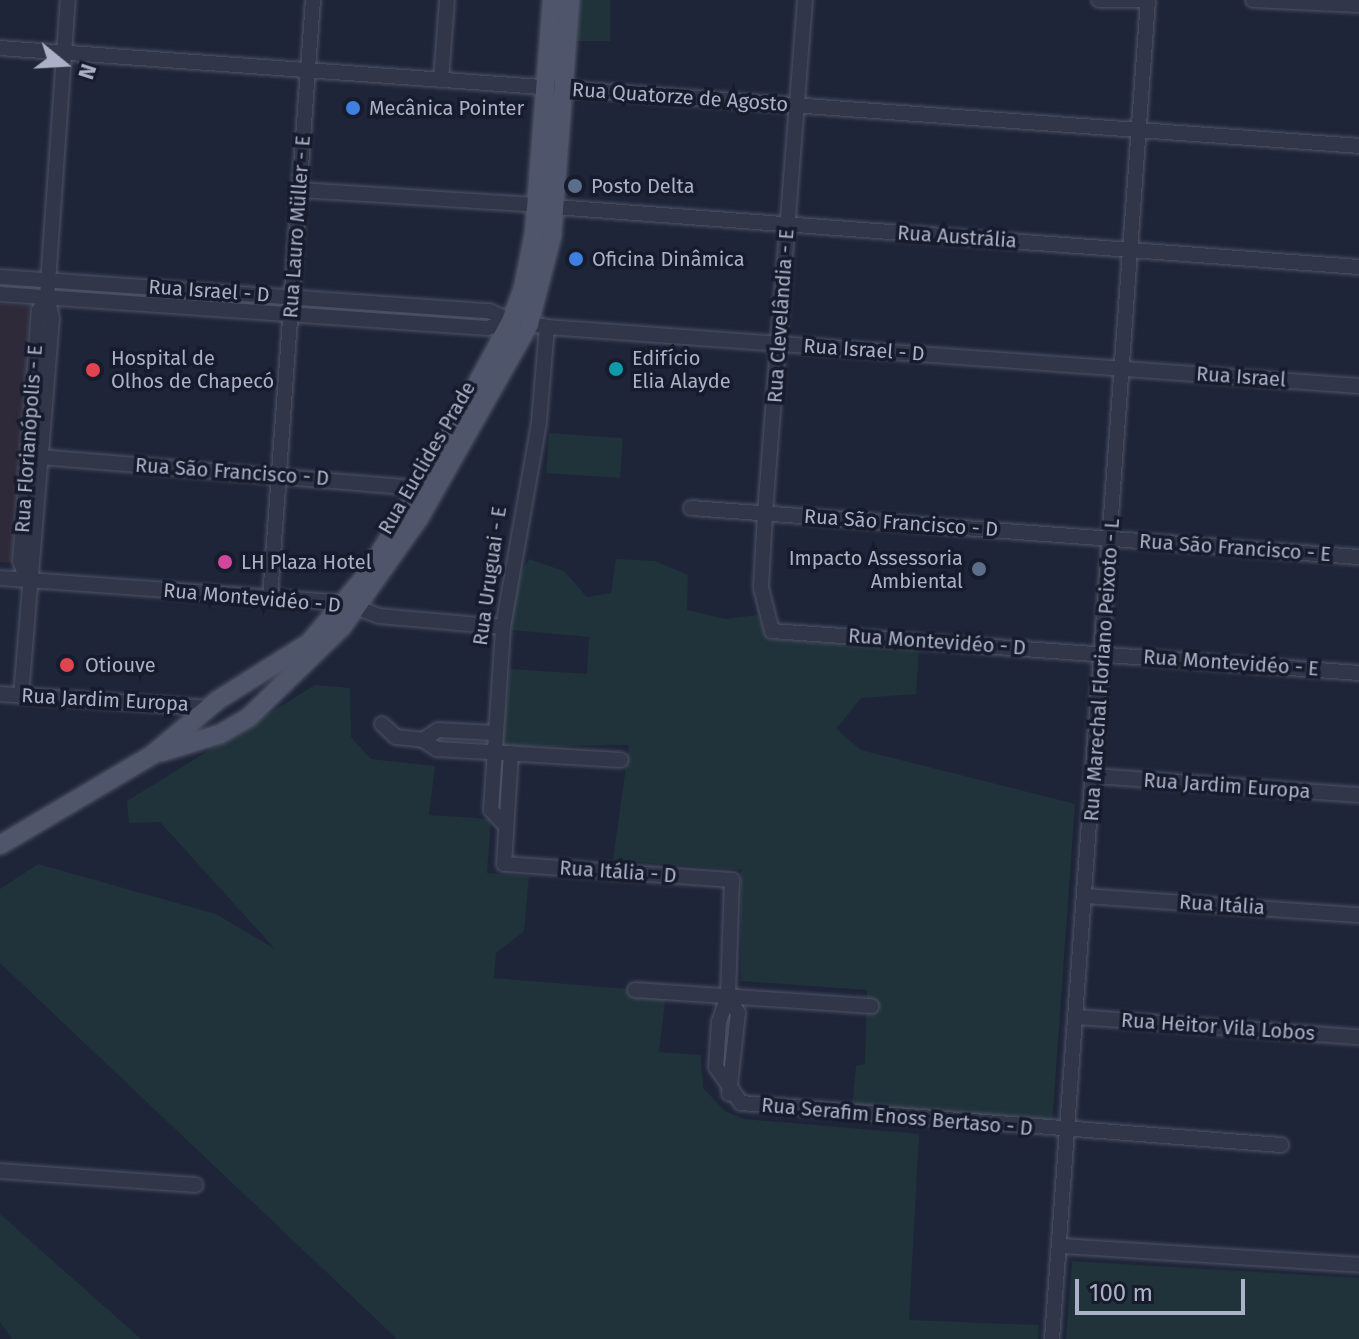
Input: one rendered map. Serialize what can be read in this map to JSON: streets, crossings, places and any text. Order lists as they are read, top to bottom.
{
  "streets": {
    "main road": ["Rua Euclides Prade", "Rua Uruguai - E"],
    "street": [
      "Rua Quatorze de Agosto",
      "Rua Lauro Müller - E",
      "Rua Austrália",
      "Rua Israel - D",
      "Rua Clevelândia - E",
      "Rua Israel",
      "Rua Florianópolis - E",
      "Rua São Francisco - D",
      "Rua São Francisco - E",
      "Rua Montevidéo - D",
      "Rua Montevidéo - E",
      "Rua Marechal Floriano Peixoto - L",
      "Rua Jardim Europa",
      "Rua Itália - D",
      "Rua Itália",
      "Rua Heitor Vila Lobos",
      "Rua Serafim Enoss Bertaso - D"
    ]
  },
  "crossings": [
    ["Rua Quatorze de Agosto", "Rua Lauro Müller - E"],
    ["Rua Quatorze de Agosto", "Rua Clevelândia - E"],
    ["Rua Quatorze de Agosto", "Rua Florianópolis - E"],
    ["Rua Quatorze de Agosto", "Rua Uruguai - E"],
    ["Rua Quatorze de Agosto", "Rua Marechal Floriano Peixoto - L"],
    ["Rua Lauro Müller - E", "Rua Austrália"],
    ["Rua Lauro Müller - E", "Rua Israel - D"],
    ["Rua Lauro Müller - E", "Rua São Francisco - D"],
    ["Rua Lauro Müller - E", "Rua Montevidéo - D"],
    ["Rua Austrália", "Rua Clevelândia - E"],
    ["Rua Austrália", "Rua Uruguai - E"],
    ["Rua Austrália", "Rua Marechal Floriano Peixoto - L"],
    ["Rua Israel - D", "Rua Clevelândia - E"],
    ["Rua Israel - D", "Rua Israel"],
    ["Rua Israel - D", "Rua Florianópolis - E"],
    ["Rua Israel - D", "Rua Euclides Prade"],
    ["Rua Israel - D", "Rua Uruguai - E"],
    ["Rua Israel - D", "Rua Marechal Floriano Peixoto - L"],
    ["Rua Clevelândia - E", "Rua São Francisco - D"],
    ["Rua Clevelândia - E", "Rua Montevidéo - D"],
    ["Rua Israel", "Rua Marechal Floriano Peixoto - L"],
    ["Rua Florianópolis - E", "Rua São Francisco - D"],
    ["Rua Florianópolis - E", "Rua Montevidéo - D"],
    ["Rua Florianópolis - E", "Rua Jardim Europa"],
    ["Rua Euclides Prade", "Rua São Francisco - D"],
    ["Rua Euclides Prade", "Rua Uruguai - E"],
    ["Rua Euclides Prade", "Rua Montevidéo - D"],
    ["Rua Euclides Prade", "Rua Jardim Europa"],
    ["Rua São Francisco - D", "Rua São Francisco - E"],
    ["Rua São Francisco - D", "Rua Marechal Floriano Peixoto - L"],
    ["Rua São Francisco - E", "Rua Marechal Floriano Peixoto - L"],
    ["Rua Uruguai - E", "Rua Montevidéo - D"],
    ["Rua Uruguai - E", "Rua Itália - D"],
    ["Rua Montevidéo - D", "Rua Montevidéo - E"],
    ["Rua Montevidéo - D", "Rua Marechal Floriano Peixoto - L"],
    ["Rua Montevidéo - E", "Rua Marechal Floriano Peixoto - L"],
    ["Rua Marechal Floriano Peixoto - L", "Rua Jardim Europa"],
    ["Rua Marechal Floriano Peixoto - L", "Rua Itália"],
    ["Rua Marechal Floriano Peixoto - L", "Rua Heitor Vila Lobos"],
    ["Rua Marechal Floriano Peixoto - L", "Rua Serafim Enoss Bertaso - D"],
    ["Rua Itália - D", "Rua Serafim Enoss Bertaso - D"]
  ],
  "places": [
    "Mecânica Pointer",
    "Posto Delta",
    "Oficina Dinâmica",
    "Edifício Elia Alayde",
    "Hospital de Olhos de Chapecó",
    "LH Plaza Hotel",
    "Impacto Assessoria Ambiental",
    "Otiouve"
  ],
  "scale_bar": "100 m",
  "north": "right"
}
